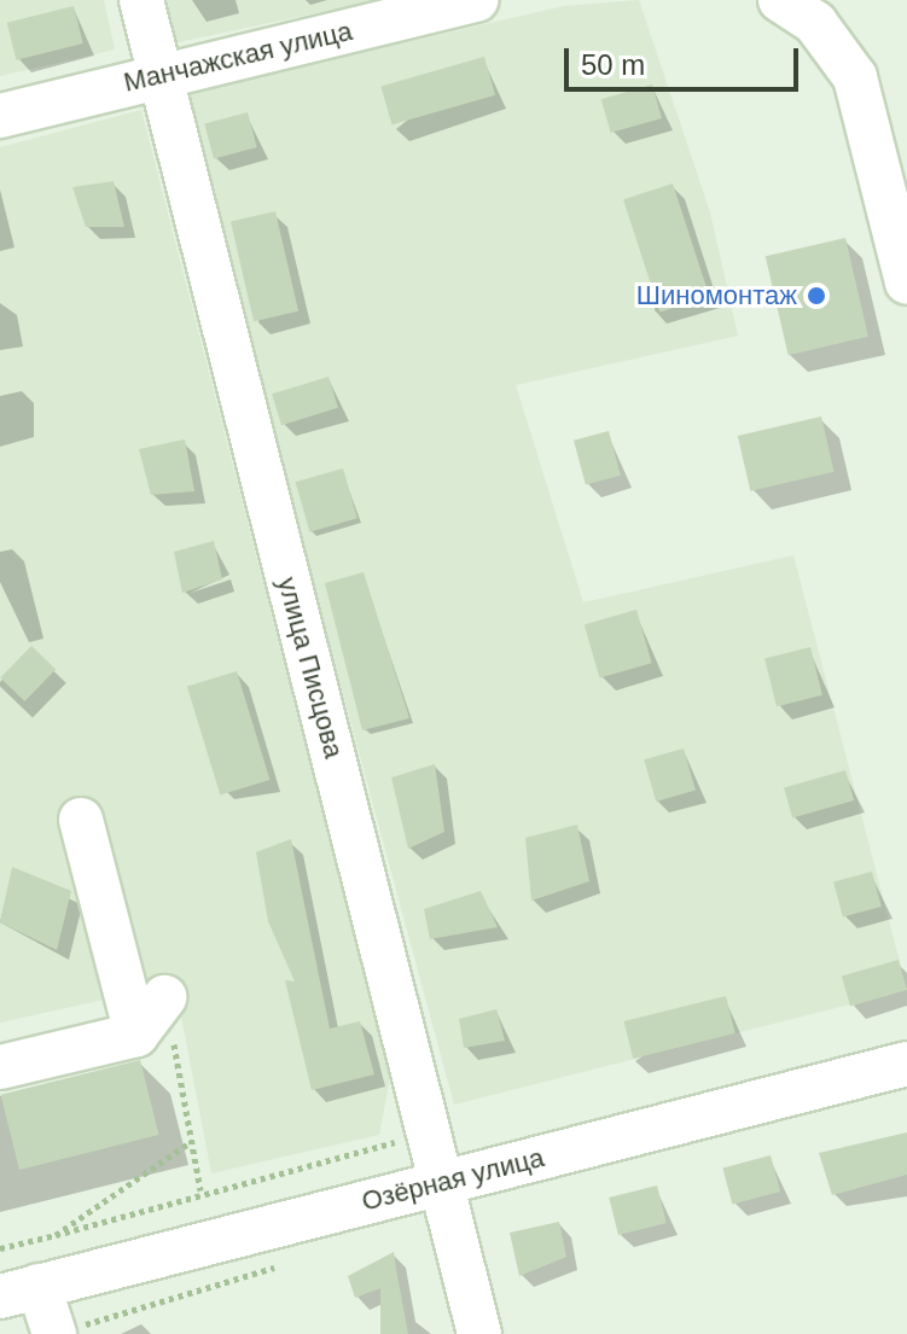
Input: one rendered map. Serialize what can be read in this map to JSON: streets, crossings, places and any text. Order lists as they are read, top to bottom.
{
  "streets": {
    "street": ["Манчажская улица", "улица Писцова", "Озёрная улица"]
  },
  "crossings": [
    ["Манчажская улица", "улица Писцова"],
    ["улица Писцова", "Озёрная улица"]
  ],
  "places": ["Шиномонтаж"],
  "scale_bar": "50 m"
}
